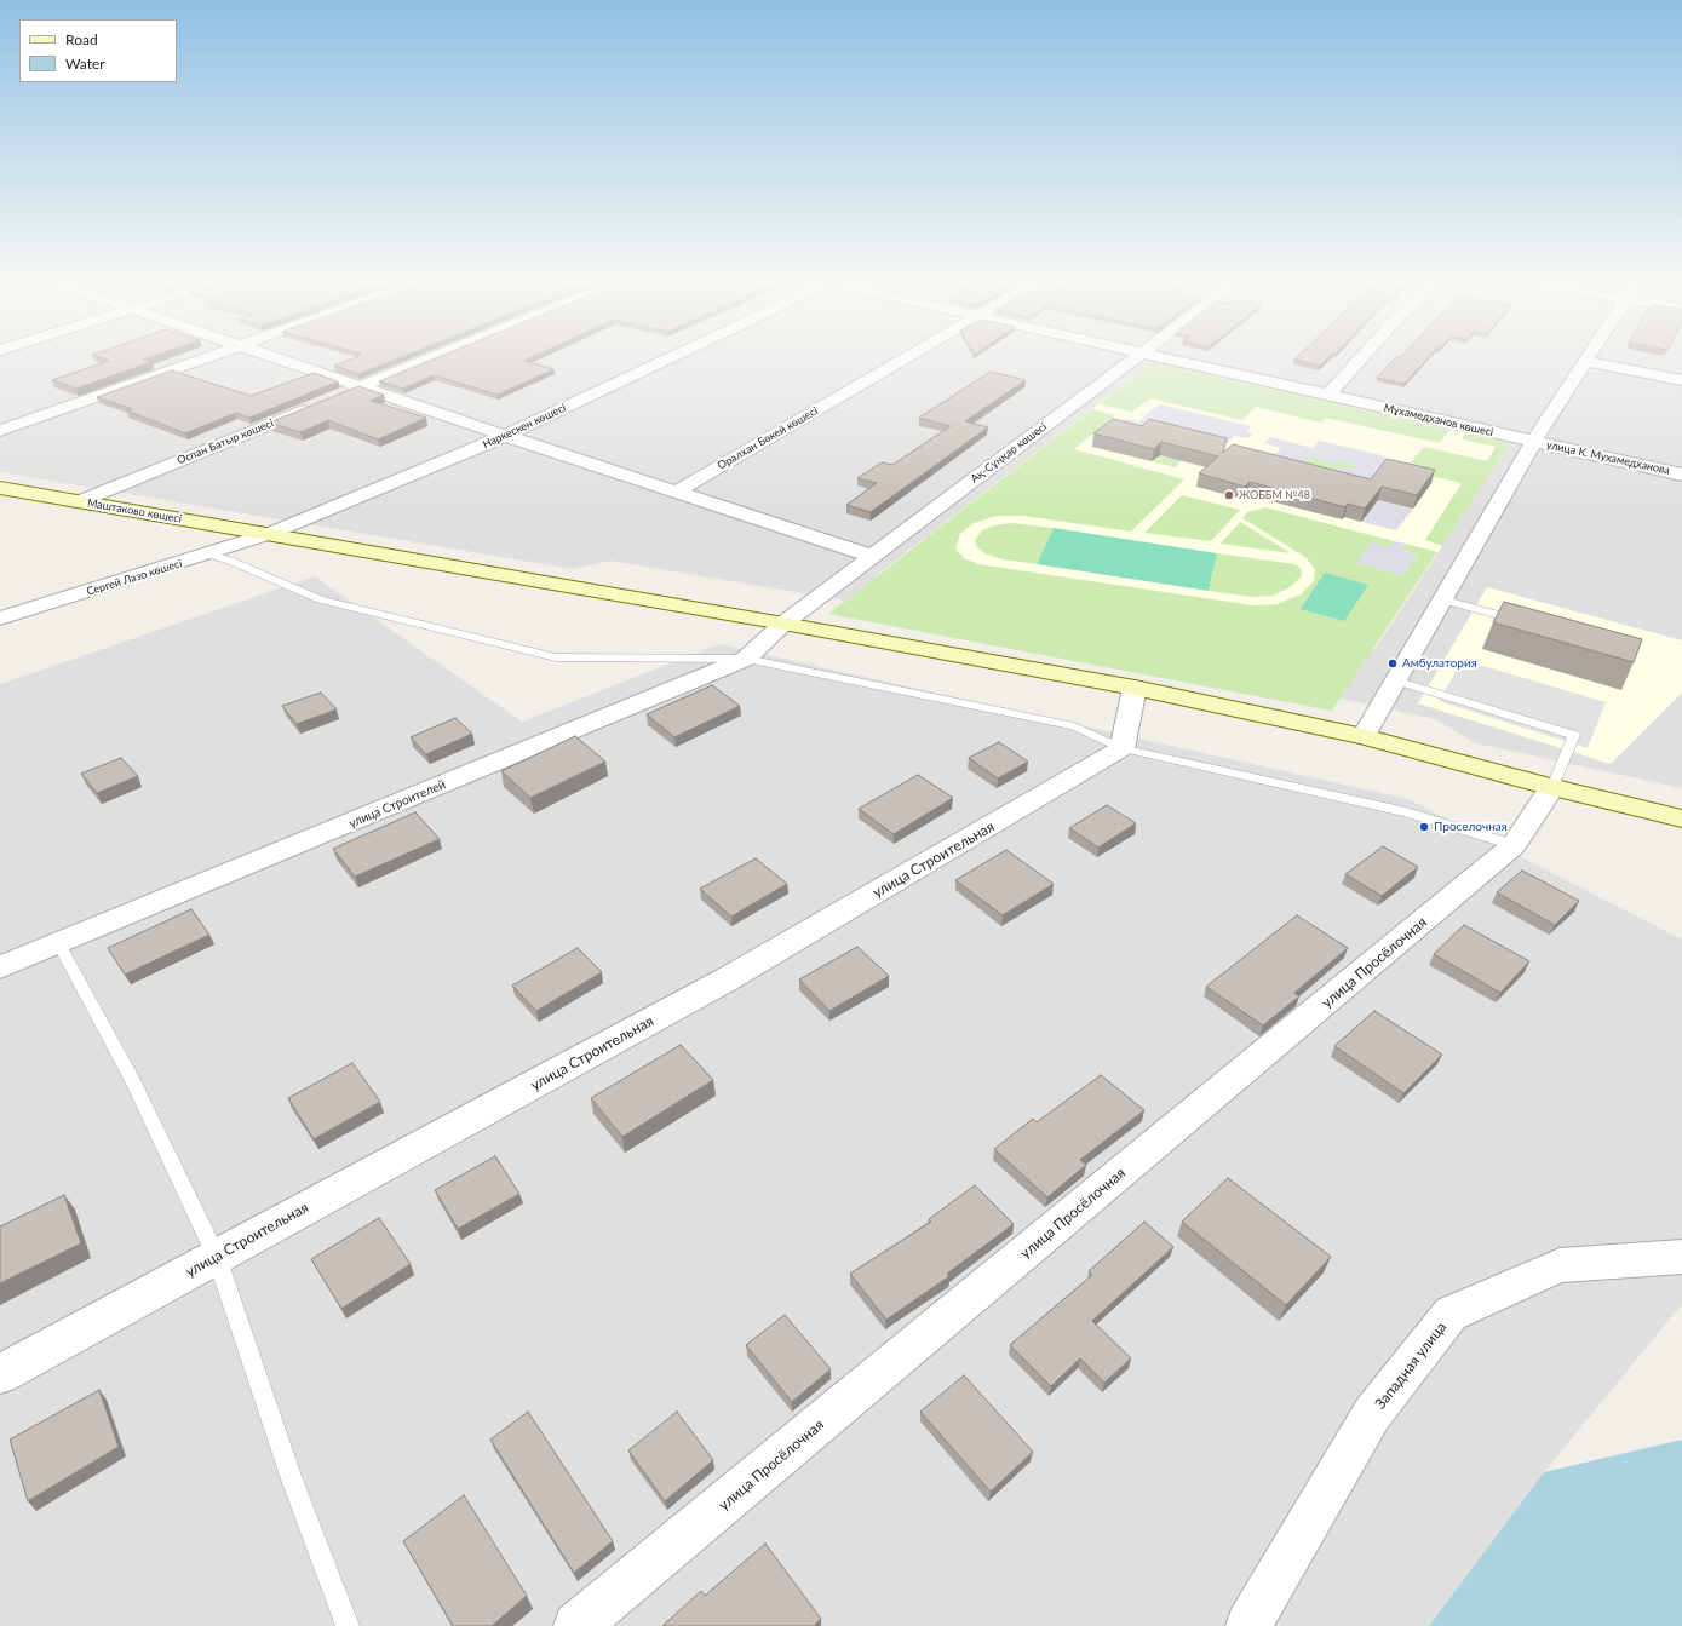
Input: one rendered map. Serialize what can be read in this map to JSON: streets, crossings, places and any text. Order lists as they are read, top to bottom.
{
  "streets": {
    "main road": ["Маштаково көшесі"],
    "street": [
      "Мұхамедханов көшесі",
      "Наркескен көшесі",
      "Оралхан Бөкей көшесі",
      "Оспан Батыр көшесі",
      "Ақ-Сұңқар көшесі",
      "улица К. Мухамедханова",
      "Сергей Лазо көшесі",
      "улица Строителей",
      "улица Строительная",
      "улица Просёлочная",
      "Западная улица"
    ]
  },
  "crossings": [
    ["Мұхамедханов көшесі", "улица К. Мухамедханова"],
    ["Наркескен көшесі", "Маштаково көшесі"],
    ["Наркескен көшесі", "Сергей Лазо көшесі"],
    ["Оспан Батыр көшесі", "Маштаково көшесі"],
    ["Ақ-Сұңқар көшесі", "Маштаково көшесі"],
    ["Ақ-Сұңқар көшесі", "улица Строителей"],
    ["Маштаково көшесі", "Сергей Лазо көшесі"],
    ["Маштаково көшесі", "улица Строителей"],
    ["Маштаково көшесі", "улица Просёлочная"]
  ],
  "places": ["ЖОББМ №48", "Амбулатория", "Проселочная"],
  "legend": ["Road", "Water"]
}
